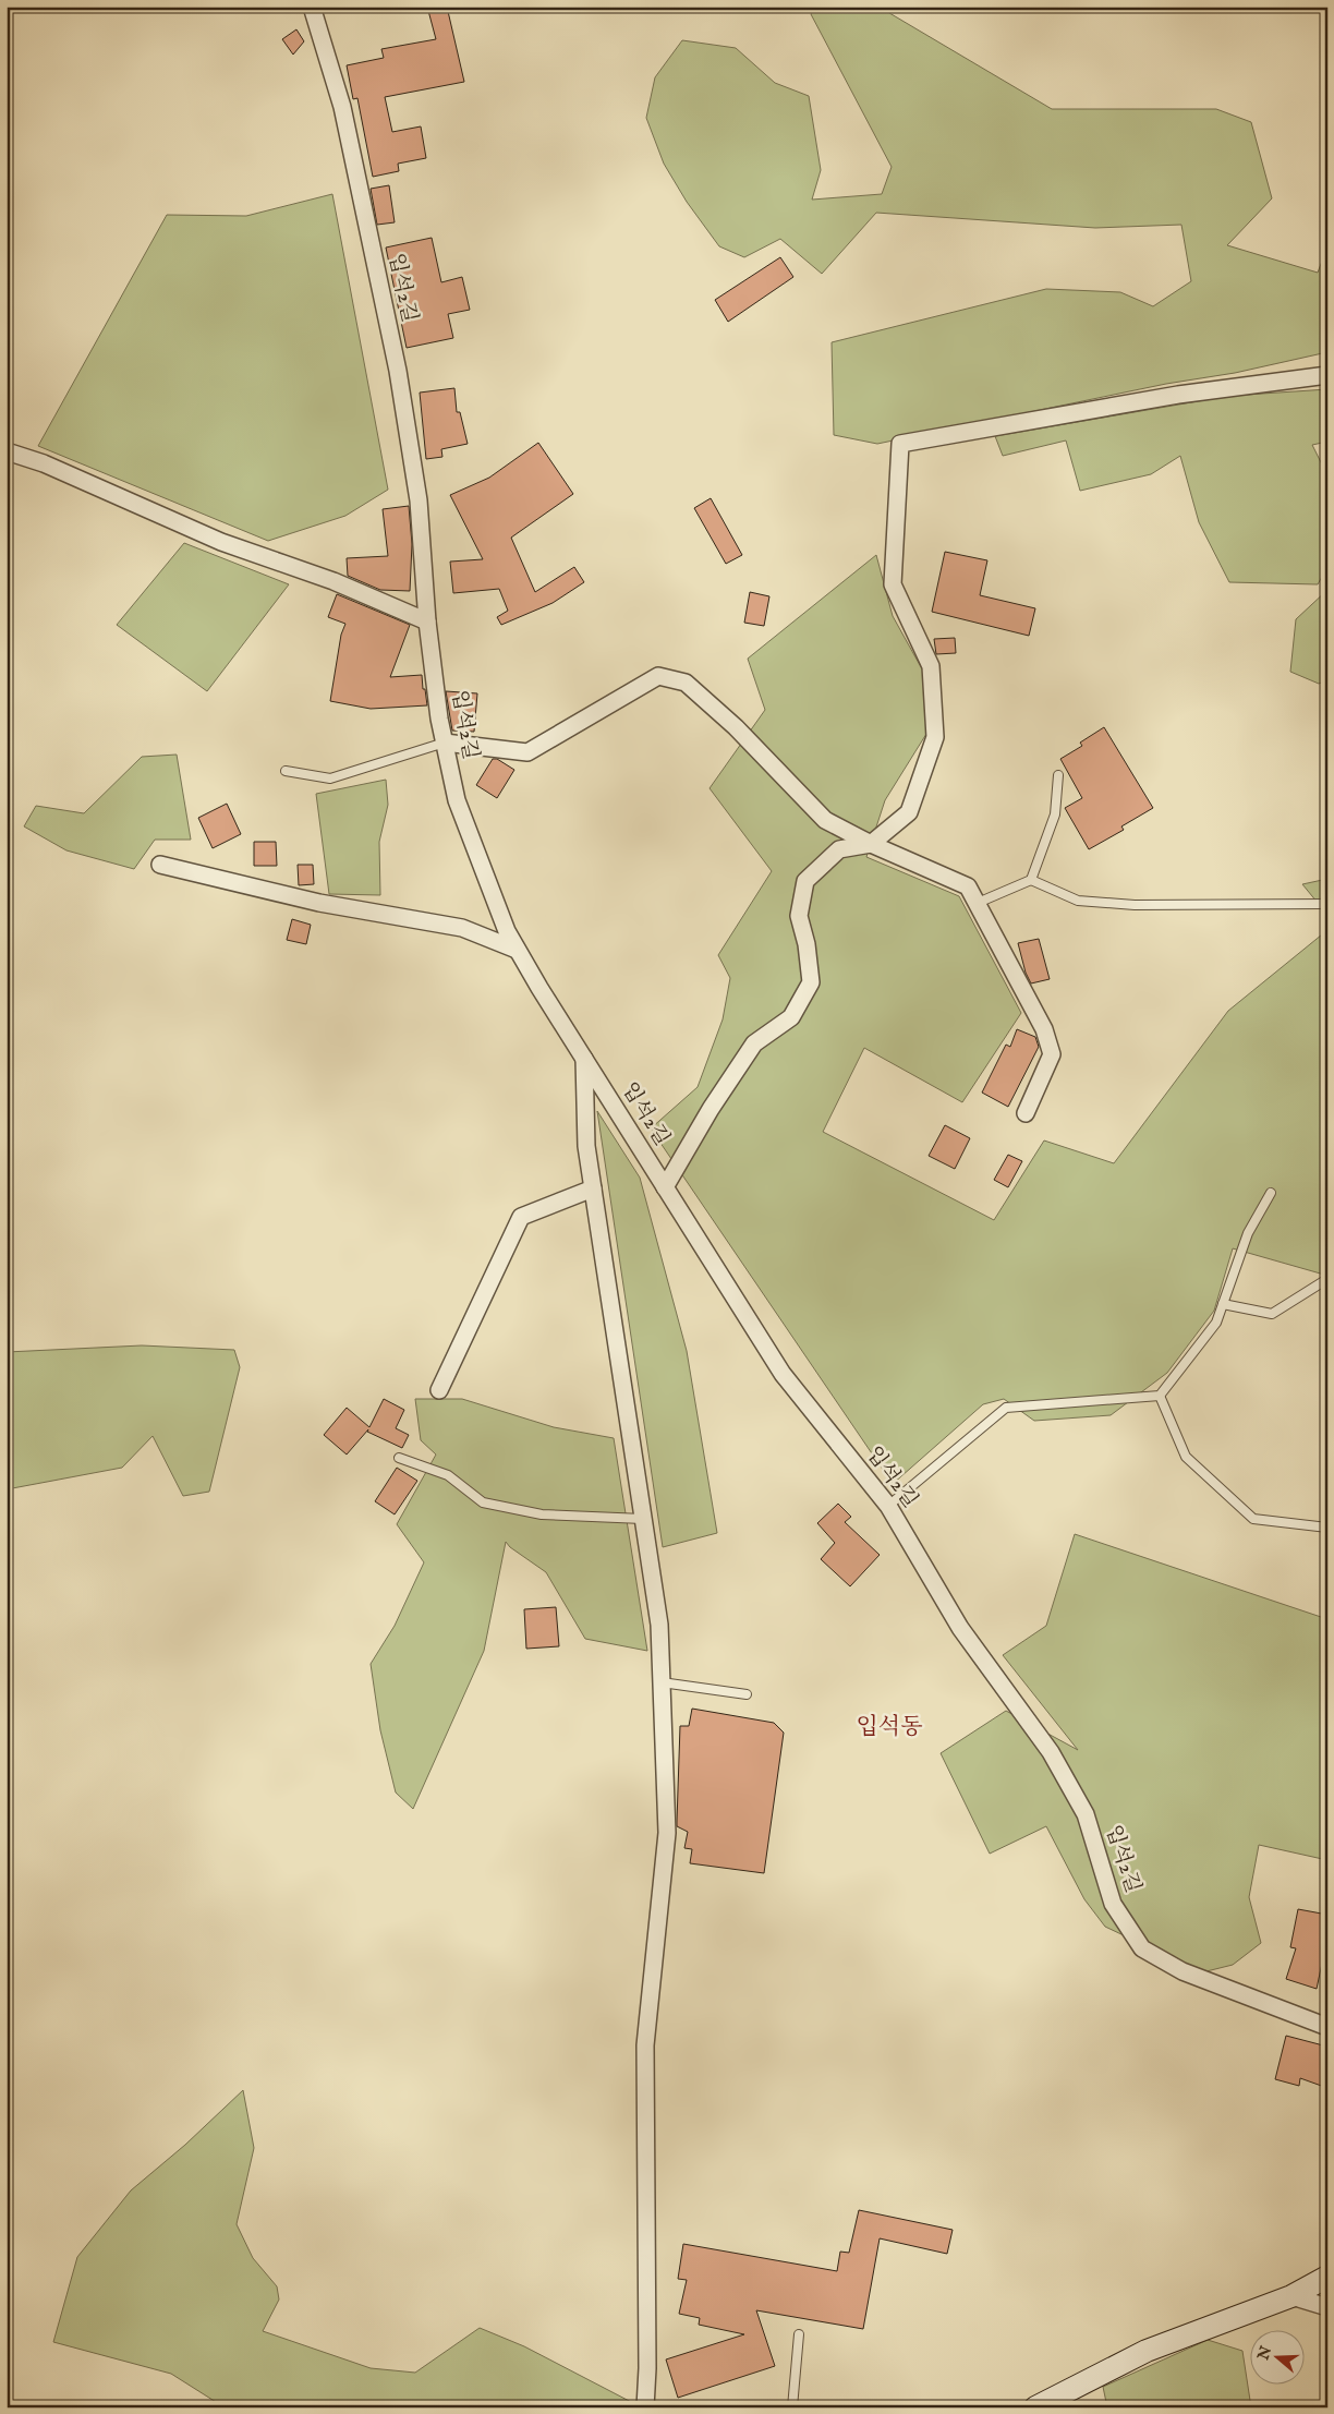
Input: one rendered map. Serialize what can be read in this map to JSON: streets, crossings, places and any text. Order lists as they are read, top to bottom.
{
  "streets": {
    "street": ["입석2길"]
  },
  "districts": ["입석동"],
  "north": "left"
}
